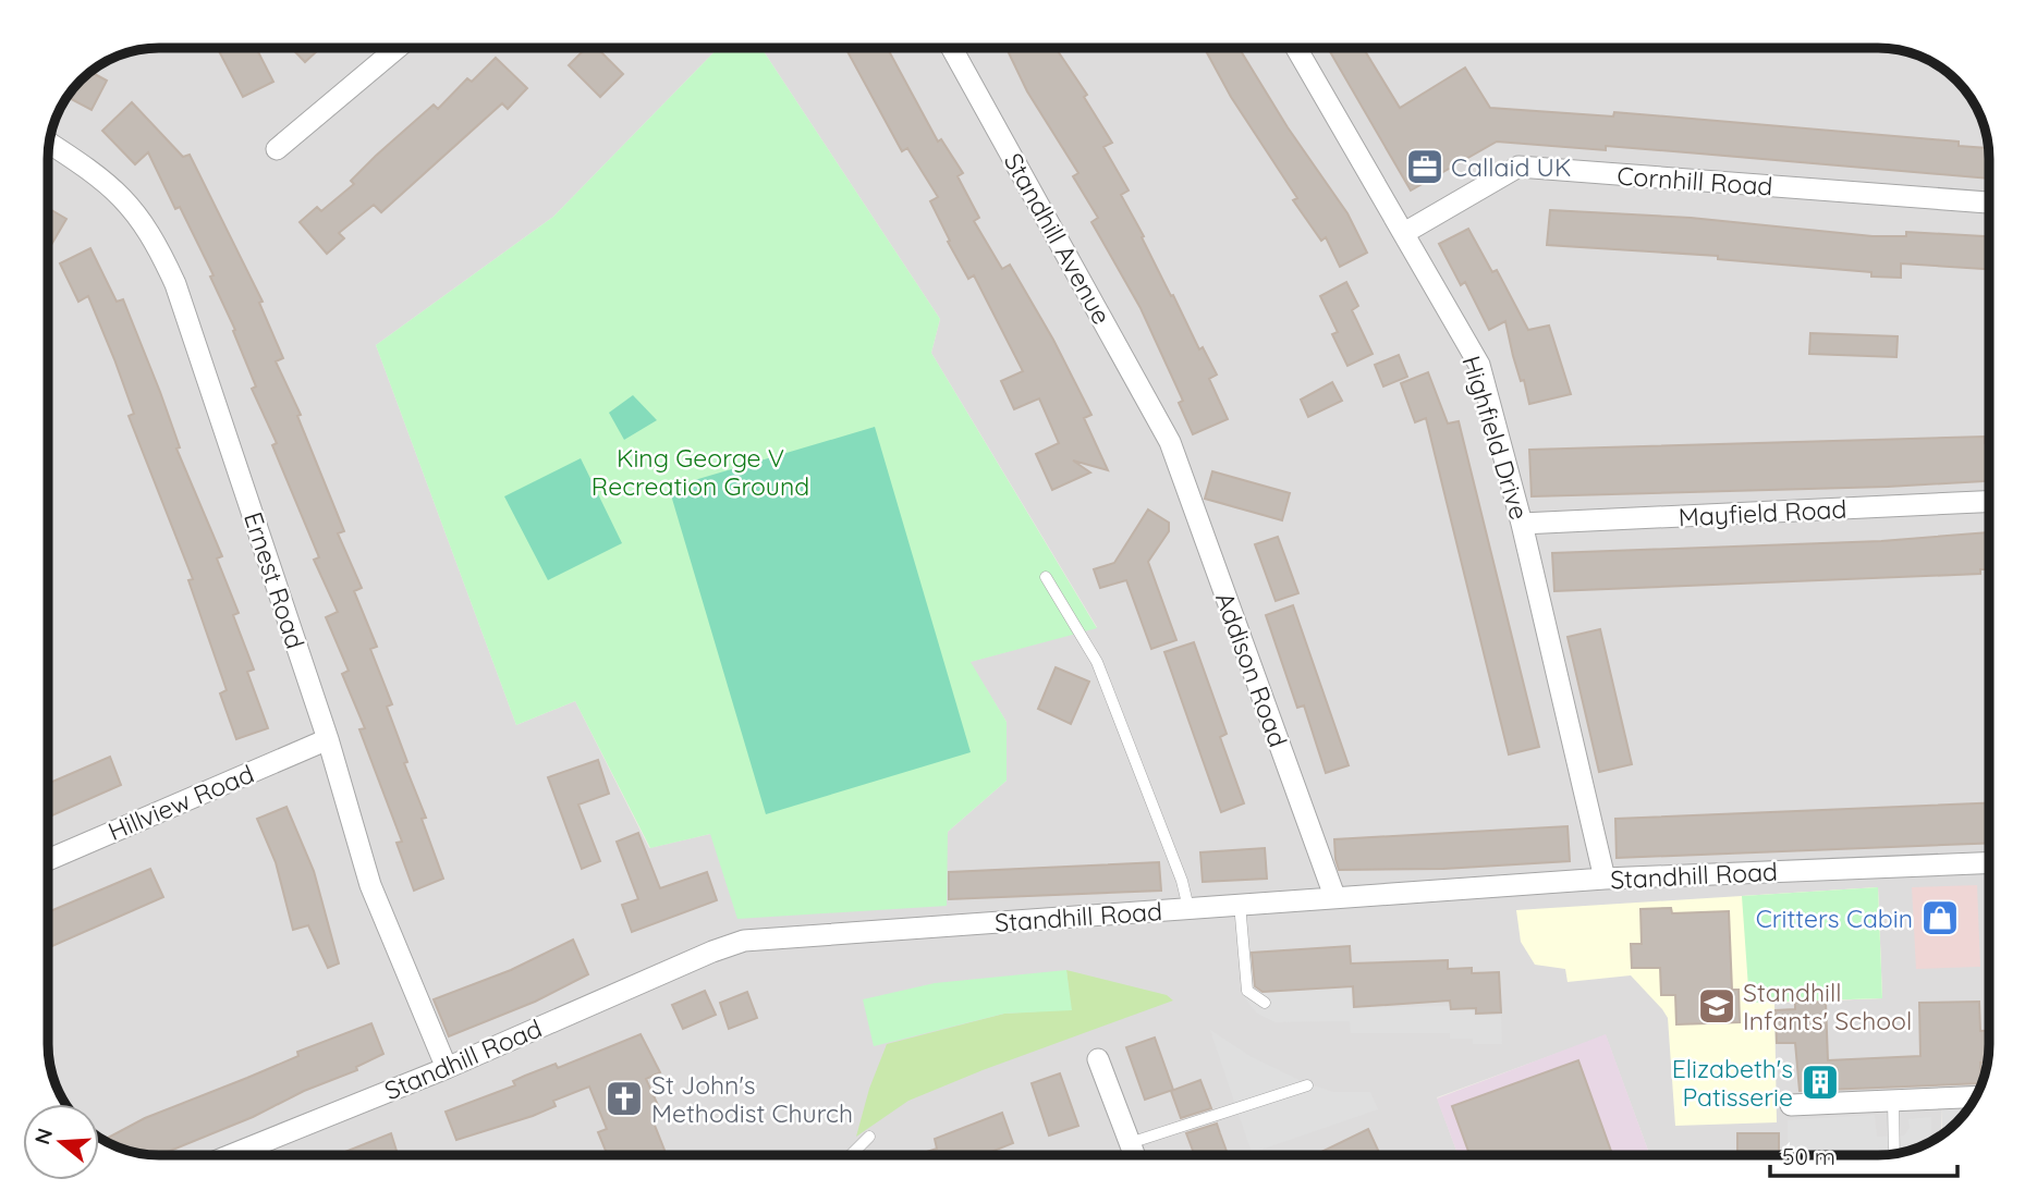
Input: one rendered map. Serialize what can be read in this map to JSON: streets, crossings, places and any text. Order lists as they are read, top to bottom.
{
  "streets": {
    "street": [
      "Cornhill Road",
      "Standhill Avenue",
      "Highfield Drive",
      "Mayfield Road",
      "Ernest Road",
      "Addison Road",
      "Hillview Road",
      "Standhill Road"
    ]
  },
  "crossings": [
    ["Cornhill Road", "Highfield Drive"],
    ["Standhill Avenue", "Addison Road"],
    ["Highfield Drive", "Mayfield Road"],
    ["Highfield Drive", "Standhill Road"],
    ["Ernest Road", "Hillview Road"],
    ["Ernest Road", "Standhill Road"],
    ["Addison Road", "Standhill Road"]
  ],
  "parks": ["King George V Recreation Ground"],
  "places": {
    "office": ["Callaid UK"],
    "shop": ["Critters Cabin"],
    "school or university": ["Standhill Infants' School"],
    "building": ["Elizabeth's Patisserie"],
    "church": ["St John's Methodist Church"]
  },
  "scale_bar": "50 m",
  "north": "left"
}
